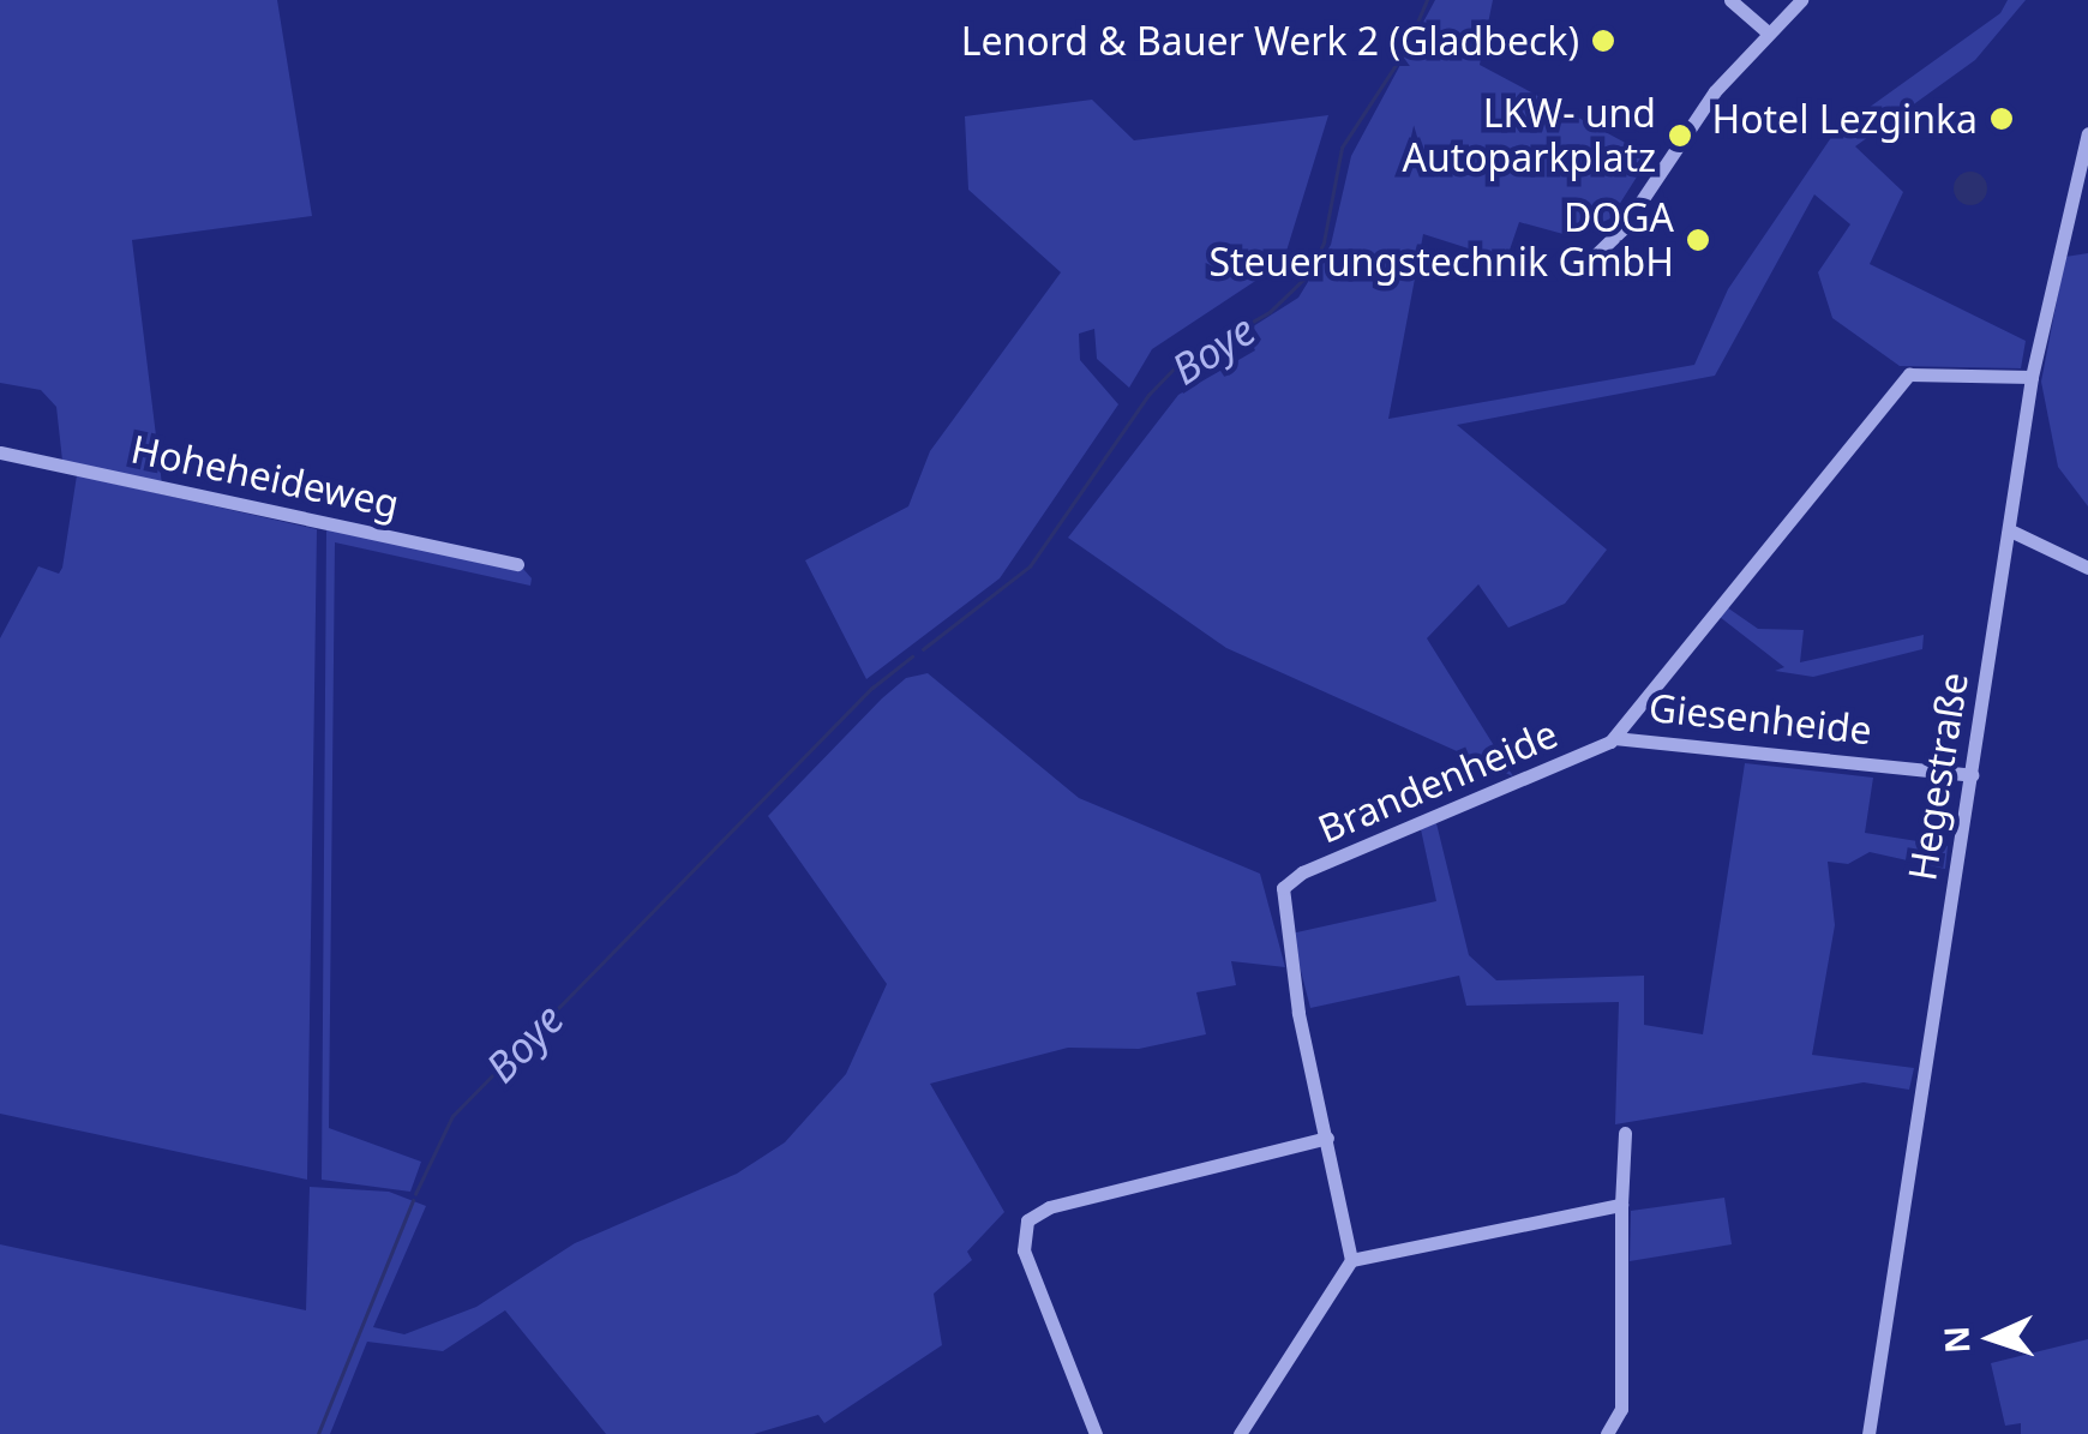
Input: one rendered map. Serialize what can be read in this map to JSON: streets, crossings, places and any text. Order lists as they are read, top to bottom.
{
  "streets": {
    "street": [
      "Hoheheideweg",
      "Giesenheide",
      "Hegestraße",
      "Brandenheide"
    ]
  },
  "crossings": [
    ["Giesenheide", "Hegestraße"],
    ["Giesenheide", "Brandenheide"],
    ["Hegestraße", "Brandenheide"]
  ],
  "water": ["Boye"],
  "places": [
    "Lenord & Bauer Werk 2 (Gladbeck)",
    "Hotel Lezginka",
    "LKW- und Autoparkplatz",
    "DOGA Steuerungstechnik GmbH"
  ],
  "north": "left"
}
